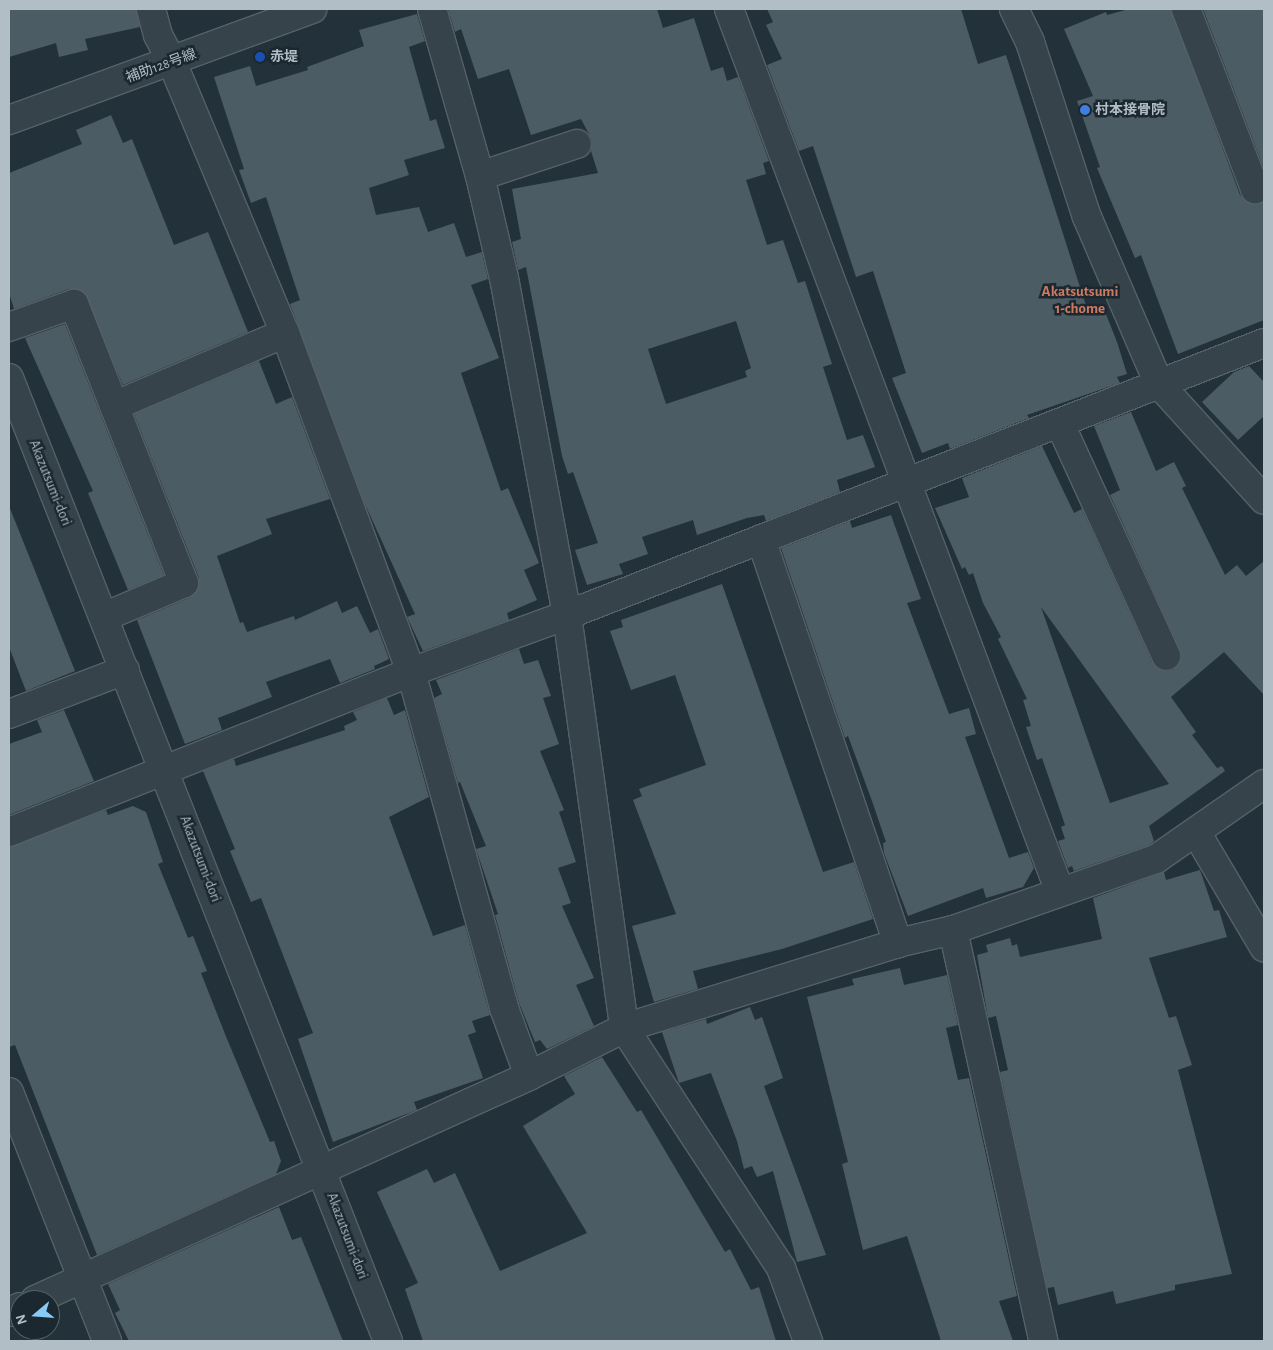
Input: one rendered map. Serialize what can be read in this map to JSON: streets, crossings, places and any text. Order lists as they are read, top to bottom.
{
  "streets": {
    "street": ["補助128号線", "Akazutsumi-dori"]
  },
  "districts": ["Akatsutsumi 1-chome"],
  "places": ["赤堤", "村本接骨院"],
  "north": "left"
}
